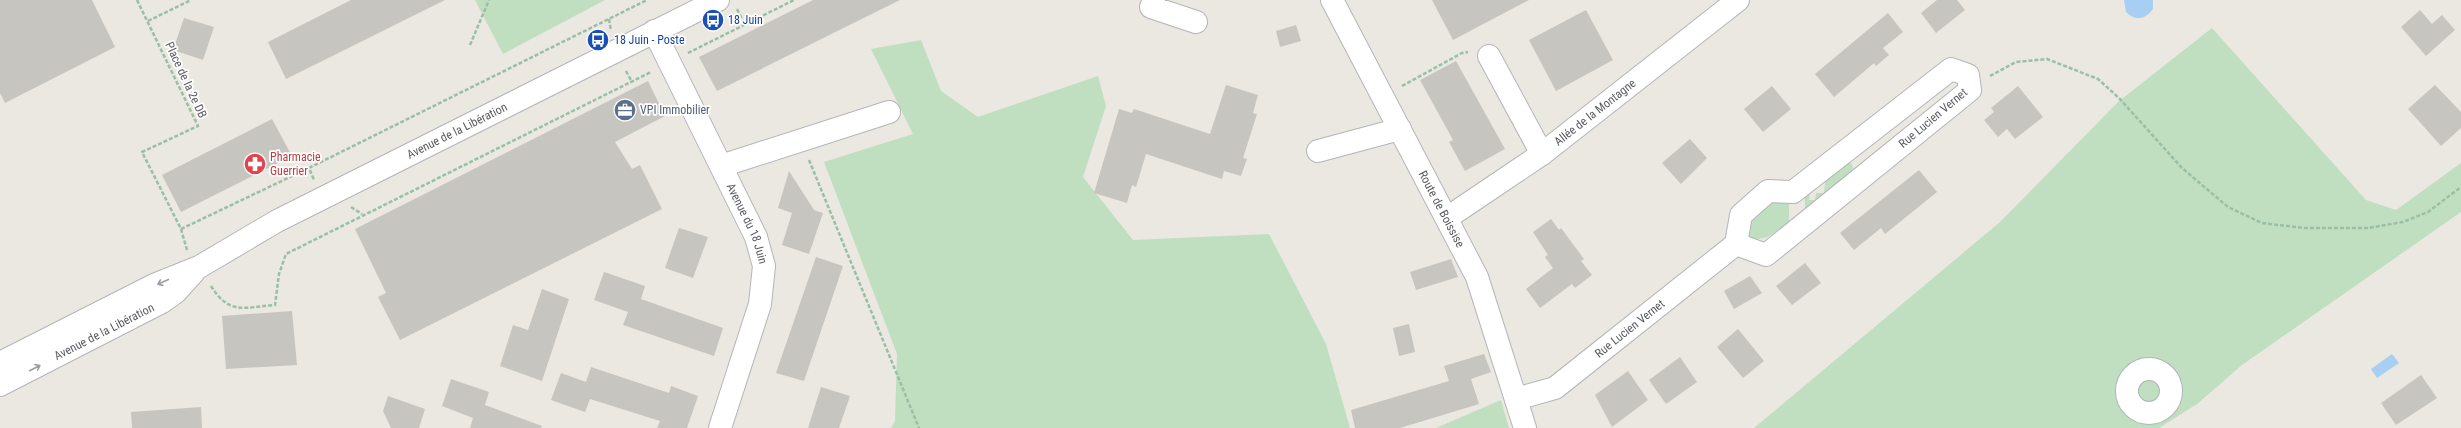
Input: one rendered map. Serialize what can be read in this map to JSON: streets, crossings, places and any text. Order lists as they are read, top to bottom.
{
  "streets": {
    "street": [
      "Allée de la Montagne",
      "Rue Lucien Vernet",
      "Avenue de la Libération",
      "Route de Boissise",
      "Avenue du 18 Juin"
    ],
    "path": ["Place de la 2e DB"]
  },
  "crossings": [
    ["Place de la 2e DB", "Avenue de la Libération"],
    ["Allée de la Montagne", "Route de Boissise"],
    ["Rue Lucien Vernet", "Route de Boissise"],
    ["Avenue de la Libération", "Avenue du 18 Juin"]
  ],
  "places": {
    "bus stop": ["18 Juin", "18 Juin - Poste"],
    "office": ["VPI Immobilier"],
    "pharmacy": ["Pharmacie Guerrier"]
  }
}
